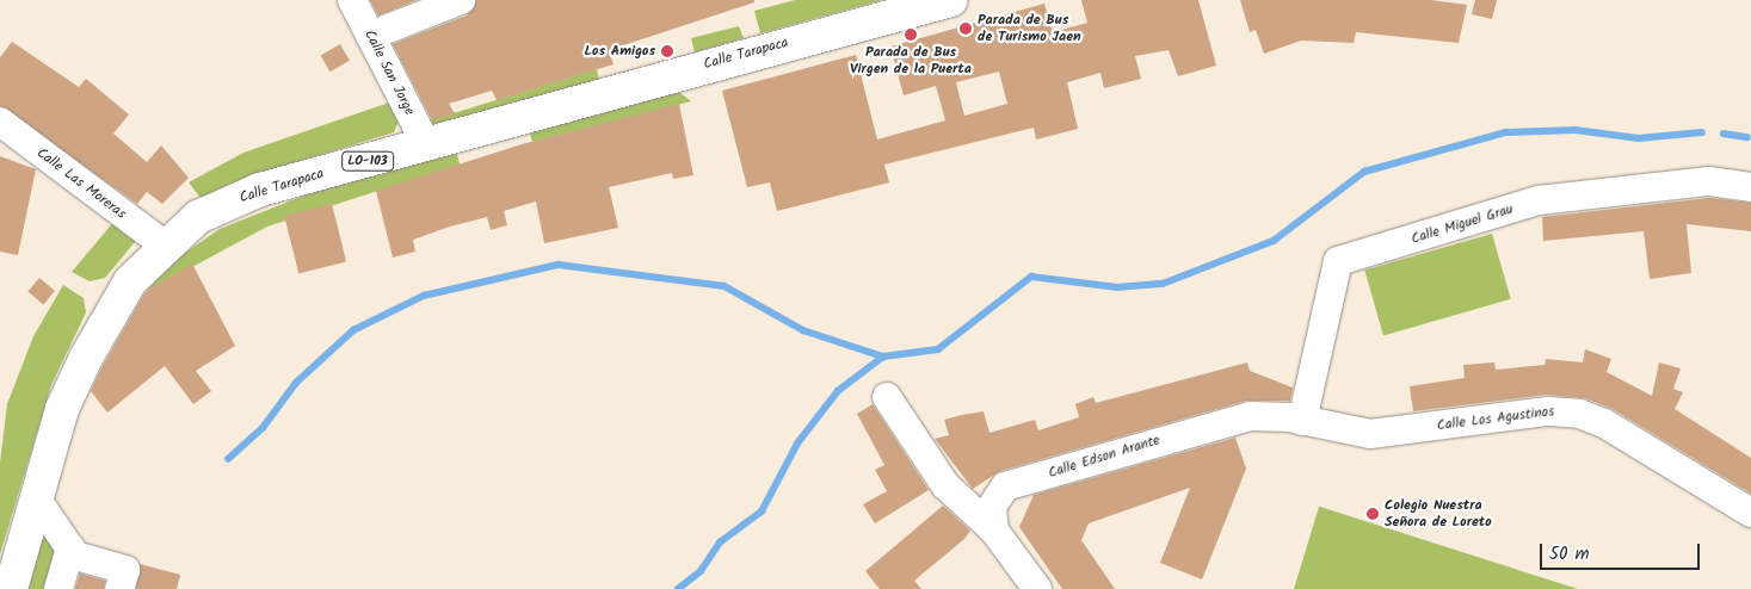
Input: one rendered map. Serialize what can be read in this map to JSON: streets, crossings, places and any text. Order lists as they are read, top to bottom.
{
  "streets": {
    "main road": ["Calle Tarapaca", "LO-103"],
    "street": [
      "Calle San Jorge",
      "Calle Las Moreras",
      "Calle Miguel Grau",
      "Calle Los Agustinos",
      "Calle Edson Arante"
    ]
  },
  "crossings": [
    ["Calle Tarapaca", "Calle San Jorge"],
    ["Calle Tarapaca", "Calle Las Moreras"],
    ["Calle Miguel Grau", "Calle Los Agustinos"],
    ["Calle Los Agustinos", "Calle Edson Arante"]
  ],
  "places": [
    "Parada de Bus de Turismo Jaen",
    "Parada de Bus Virgen de la Puerta",
    "Los Amigos",
    "Colegio Nuestra Señora de Loreto"
  ],
  "scale_bar": "50 m"
}
